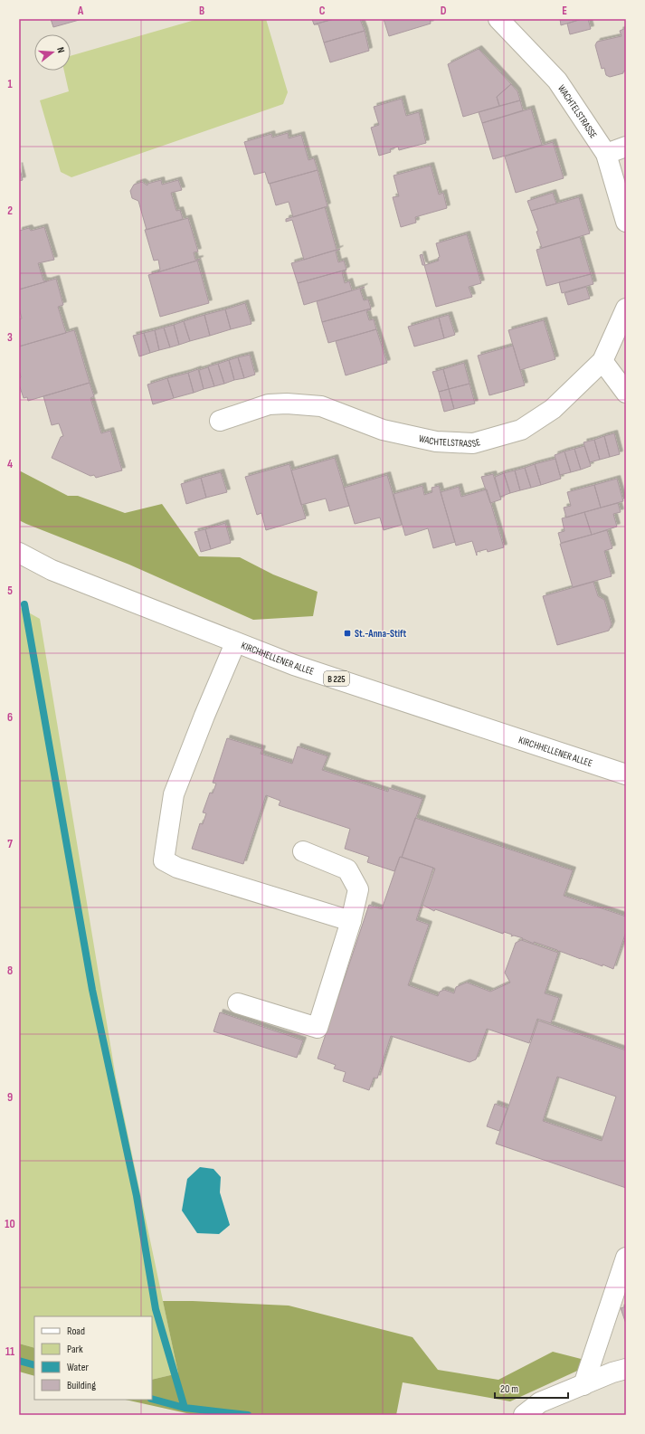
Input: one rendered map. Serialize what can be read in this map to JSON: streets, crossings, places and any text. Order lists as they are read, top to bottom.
{
  "streets": {
    "street": ["WACHTELSTRASSE", "KIRCHHELLENER ALLEE", "B 225"]
  },
  "places": {
    "transit": ["St.-Anna-Stift"]
  },
  "legend": [
    "Road",
    "Park",
    "Water",
    "Building"
  ],
  "scale_bar": "20 m",
  "north": "right",
  "grid": {
    "columns": [
      "A",
      "B",
      "C",
      "D",
      "E"
    ],
    "rows": [
      "1",
      "2",
      "3",
      "4",
      "5",
      "6",
      "7",
      "8",
      "9",
      "10",
      "11"
    ]
  }
}
